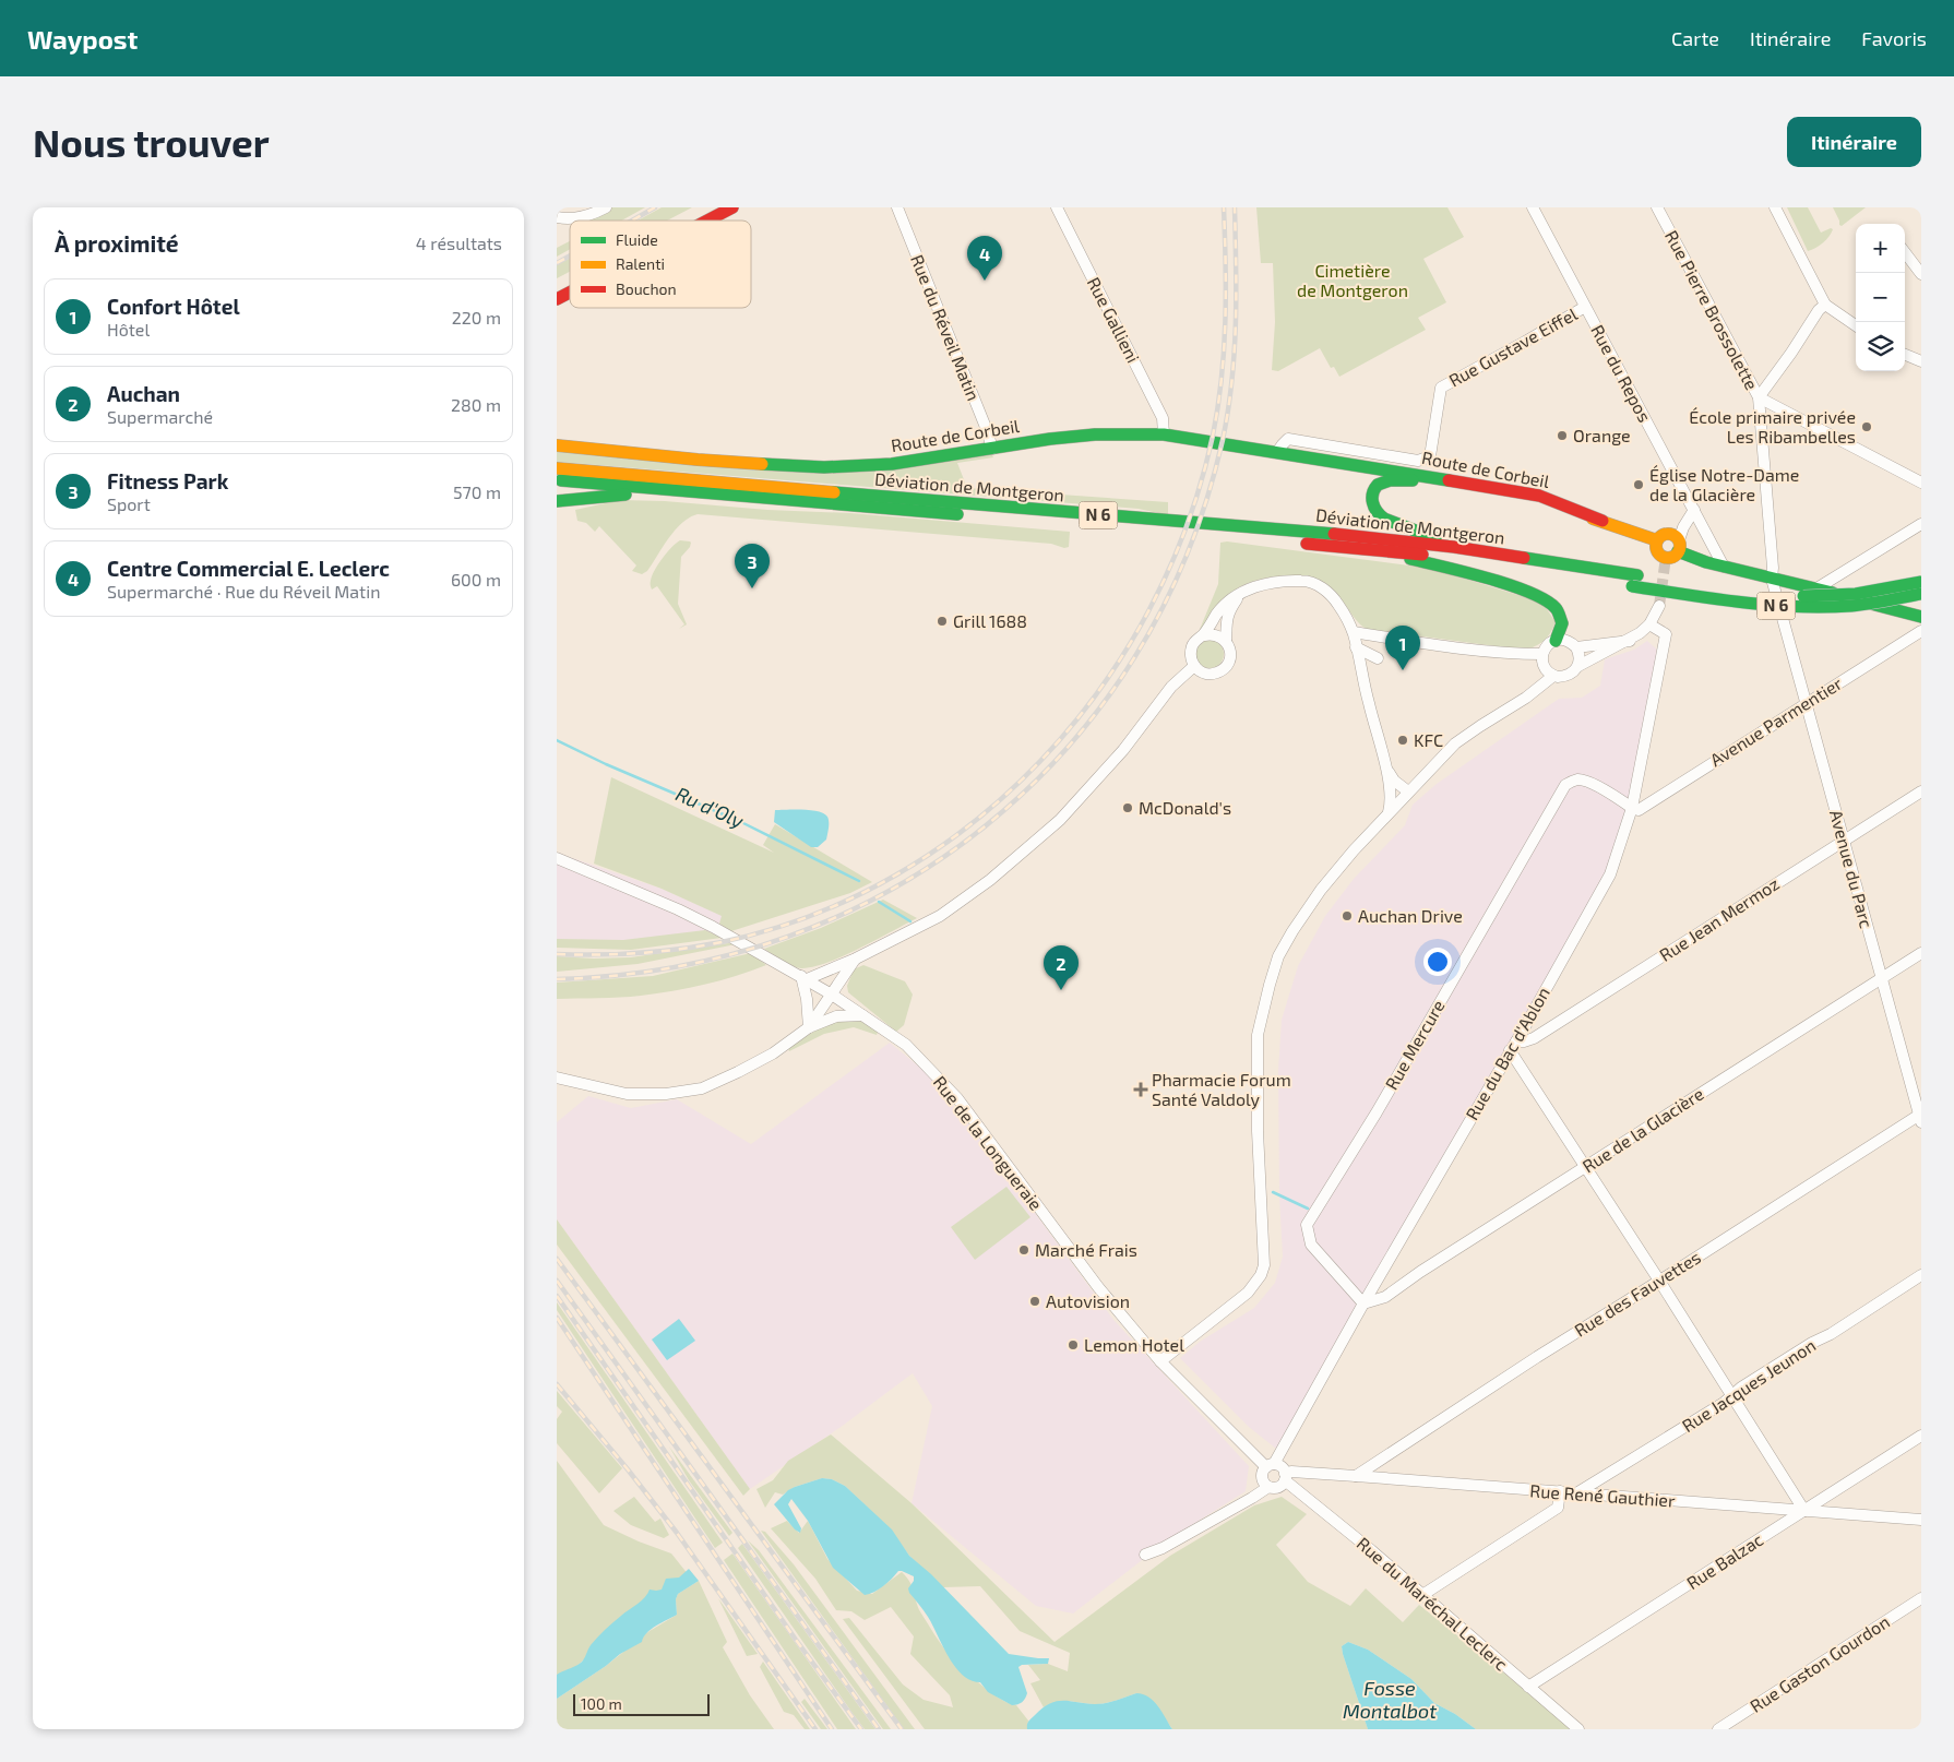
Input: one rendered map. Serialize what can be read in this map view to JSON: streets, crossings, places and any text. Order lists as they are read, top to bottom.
{
  "streets": {
    "main road": ["Route de Corbeil", "Déviation de Montgeron", "N 6"],
    "street": [
      "Rue Pierre Brossolette",
      "Rue Gallieni",
      "Rue du Réveil Matin",
      "Rue Gustave Eiffel",
      "Rue du Repos",
      "Avenue Parmentier",
      "Avenue du Parc",
      "Rue Jean Mermoz",
      "Rue Mercure",
      "Rue du Bac d'Ablon",
      "Rue de la Glacière",
      "Rue de la Longueraie",
      "Rue des Fauvettes",
      "Rue Jacques Jeunon",
      "Rue René Gauthier",
      "Rue Balzac",
      "Rue du Maréchal Leclerc",
      "Rue Gaston Gourdon"
    ]
  },
  "crossings": [
    ["Rue Pierre Brossolette", "Avenue du Parc"],
    ["Rue Gallieni", "Route de Corbeil"],
    ["Rue du Réveil Matin", "Route de Corbeil"],
    ["Rue Gustave Eiffel", "Rue du Repos"],
    ["Rue Gustave Eiffel", "Route de Corbeil"],
    ["Déviation de Montgeron", "N 6"],
    ["Avenue Parmentier", "Avenue du Parc"],
    ["Avenue Parmentier", "Rue Mercure"],
    ["Avenue Parmentier", "Rue du Bac d'Ablon"],
    ["Avenue du Parc", "Rue Jean Mermoz"],
    ["Avenue du Parc", "Rue de la Glacière"],
    ["Avenue du Parc", "Rue des Fauvettes"],
    ["Rue Jean Mermoz", "Rue du Bac d'Ablon"],
    ["Rue Mercure", "Rue du Bac d'Ablon"],
    ["Rue Mercure", "Rue de la Glacière"],
    ["Rue du Bac d'Ablon", "Rue de la Glacière"],
    ["Rue du Bac d'Ablon", "Rue de la Longueraie"],
    ["Rue du Bac d'Ablon", "Rue René Gauthier"],
    ["Rue du Bac d'Ablon", "Rue du Maréchal Leclerc"],
    ["Rue de la Longueraie", "Rue René Gauthier"],
    ["Rue de la Longueraie", "Rue du Maréchal Leclerc"],
    ["Rue des Fauvettes", "Rue René Gauthier"],
    ["Rue Jacques Jeunon", "Rue René Gauthier"],
    ["Rue René Gauthier", "Rue Balzac"],
    ["Rue René Gauthier", "Rue du Maréchal Leclerc"],
    ["Rue Balzac", "Rue du Maréchal Leclerc"]
  ],
  "water": ["Ru d'Oly", "Fosse Montalbot"],
  "parks": ["Cimetière de Montgeron"],
  "places": {
    "other": [
      "École primaire privée Les Ribambelles",
      "Orange",
      "Église Notre-Dame de la Glacière",
      "Grill 1688",
      "KFC",
      "McDonald's",
      "Auchan Drive",
      "Marché Frais",
      "Autovision",
      "Lemon Hotel"
    ],
    "health": ["Pharmacie Forum Santé Valdoly"]
  },
  "legend": ["Fluide", "Ralenti", "Bouchon"],
  "scale_bar": "100 m",
  "page": {
    "header": "Waypost",
    "nav": ["Carte", "Itinéraire", "Favoris"],
    "buttons": "Itinéraire",
    "title": "Nous trouver",
    "heading": ["À proximité", "4 résultats"],
    "map_buttons": ["+", "−"],
    "pins": [
      "4",
      "3",
      "1",
      "2"
    ],
    "list": [
      {
        "mark": "1",
        "name": "Confort Hôtel",
        "note": "Hôtel",
        "value": "220 m"
      },
      {
        "mark": "2",
        "name": "Auchan",
        "note": "Supermarché",
        "value": "280 m"
      },
      {
        "mark": "3",
        "name": "Fitness Park",
        "note": "Sport",
        "value": "570 m"
      },
      {
        "mark": "4",
        "name": "Centre Commercial E. Leclerc",
        "note": "Supermarché · Rue du Réveil Matin",
        "value": "600 m"
      }
    ],
    "scale": "100 m"
  }
}
